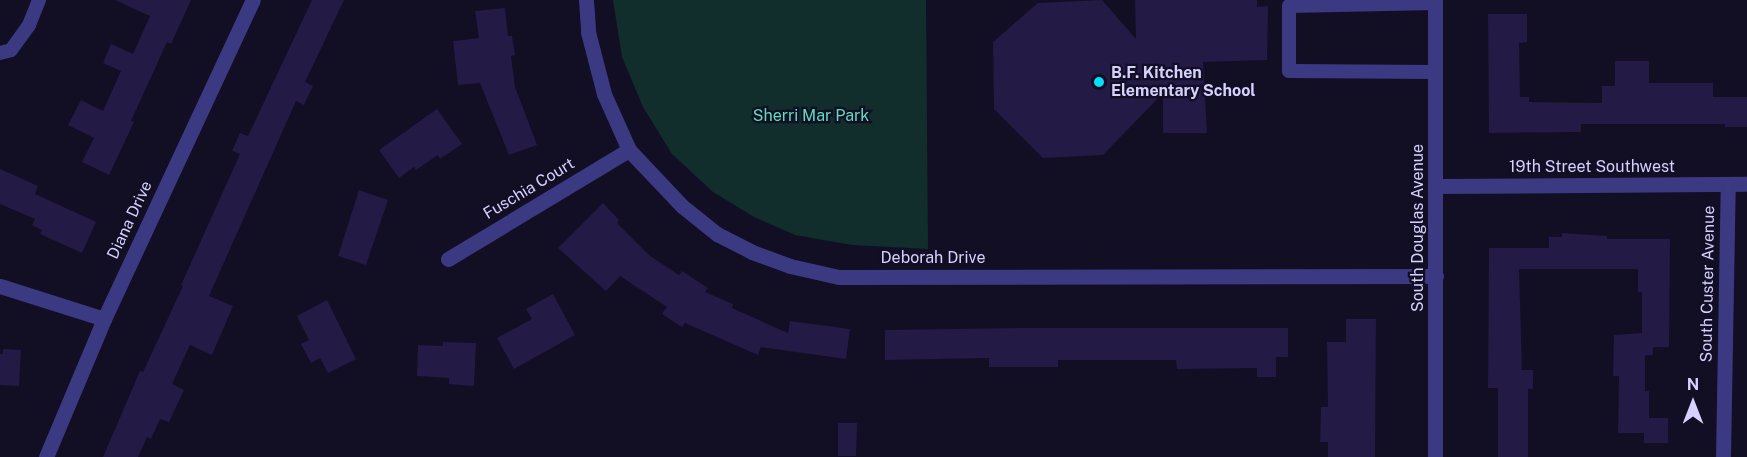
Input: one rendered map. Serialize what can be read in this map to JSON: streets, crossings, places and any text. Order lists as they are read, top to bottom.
{
  "streets": {
    "street": [
      "19th Street Southwest",
      "Fuschia Court",
      "Diana Drive",
      "South Douglas Avenue",
      "Deborah Drive",
      "South Custer Avenue"
    ]
  },
  "crossings": [
    ["19th Street Southwest", "South Douglas Avenue"],
    ["19th Street Southwest", "South Custer Avenue"],
    ["Fuschia Court", "Deborah Drive"],
    ["South Douglas Avenue", "Deborah Drive"]
  ],
  "parks": ["Sherri Mar Park"],
  "places": ["B.F. Kitchen Elementary School"],
  "north": "top"
}
